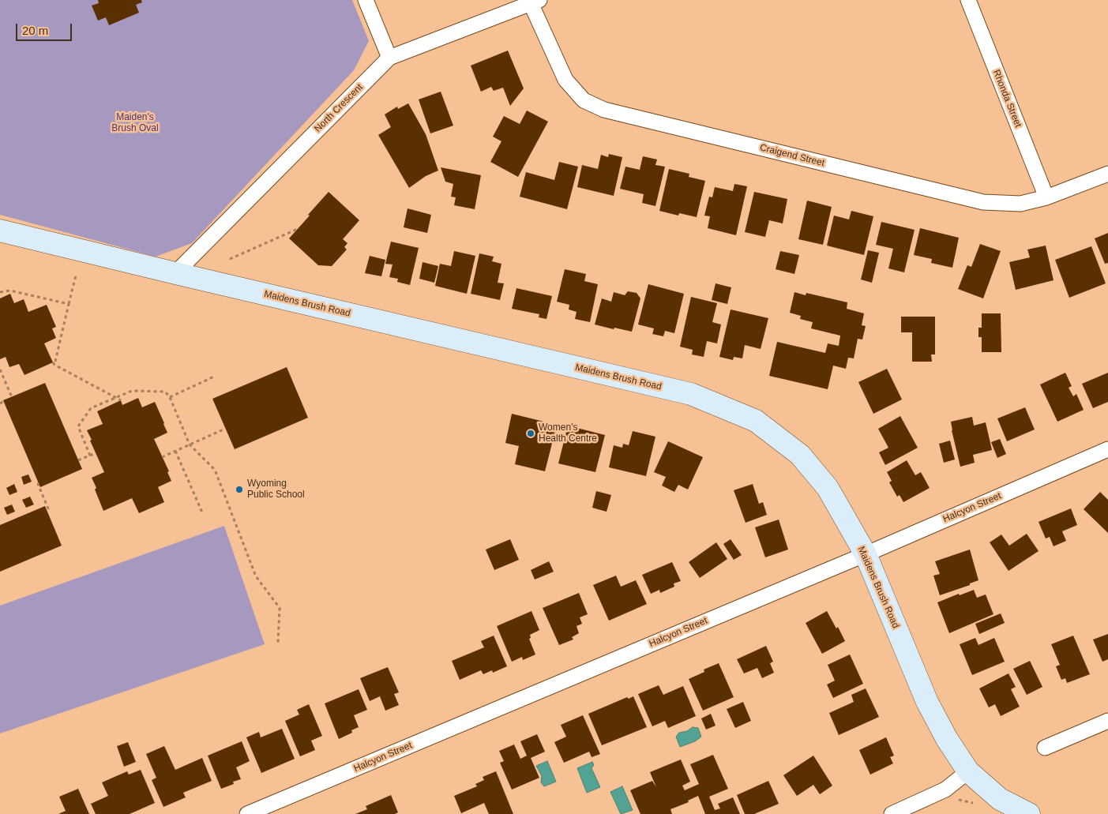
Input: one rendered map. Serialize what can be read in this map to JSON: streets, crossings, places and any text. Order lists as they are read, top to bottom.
{
  "streets": {
    "street": [
      "Rhonda Street",
      "North Crescent",
      "Craigend Street",
      "Maidens Brush Road",
      "Halcyon Street"
    ]
  },
  "crossings": [
    ["Rhonda Street", "Craigend Street"],
    ["North Crescent", "Craigend Street"],
    ["North Crescent", "Maidens Brush Road"],
    ["Maidens Brush Road", "Halcyon Street"]
  ],
  "parks": ["Maiden's Brush Oval"],
  "places": ["Women's Health Centre", "Wyoming Public School"],
  "scale_bar": "20 m"
}
